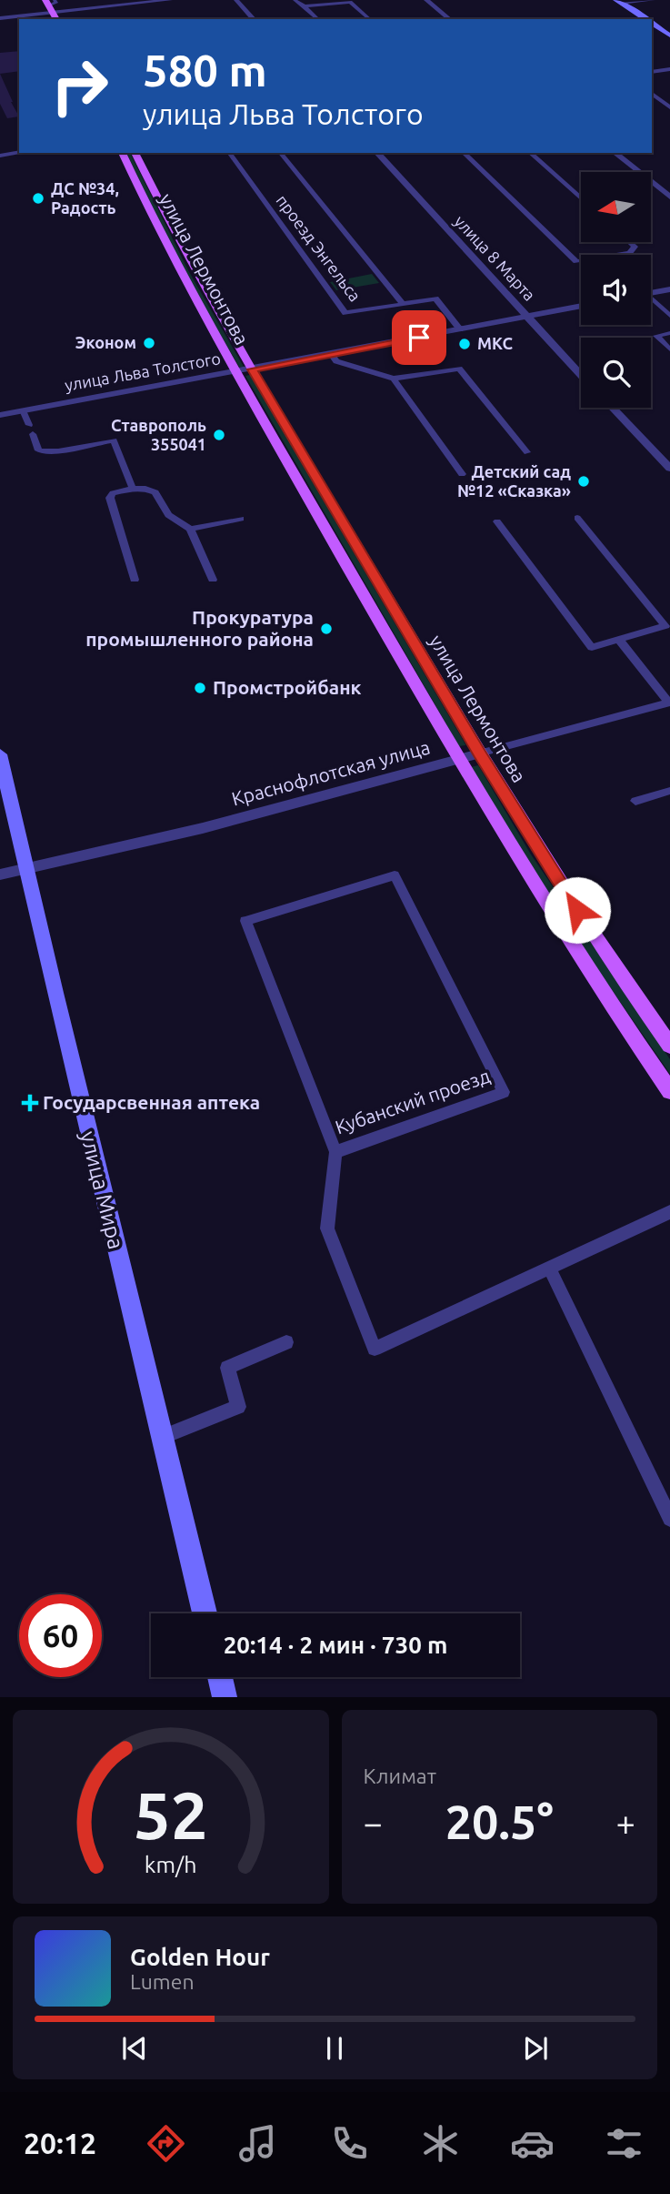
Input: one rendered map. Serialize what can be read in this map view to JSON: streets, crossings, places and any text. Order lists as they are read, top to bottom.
{
  "streets": {
    "main road": ["улица Лермонтова", "улица Мира"],
    "street": [
      "проезд Энгельса",
      "улица 8 Марта",
      "улица Льва Толстого",
      "Краснофлотская улица",
      "Кубанский проезд"
    ]
  },
  "crossings": [
    ["улица 8 Марта", "улица Льва Толстого"],
    ["улица Лермонтова", "улица Льва Толстого"],
    ["улица Лермонтова", "Краснофлотская улица"],
    ["Краснофлотская улица", "улица Мира"]
  ],
  "places": {
    "other": [
      "ДС №34, Радость",
      "Эконом",
      "МКС",
      "Ставрополь 355041",
      "Детский сад №12 «Сказка»",
      "Прокуратура промышленного района",
      "Промстройбанк"
    ],
    "health": ["Государсвенная аптека"]
  },
  "north": "left",
  "page": {
    "turn": ["580 m", "улица Льва Толстого"],
    "limit": "60",
    "trip": "20:14 · 2 мин · 730 m",
    "tile": "Климат",
    "heat": ["−", "20.5°", "+"],
    "song": ["Golden Hour", "Lumen"],
    "tabs": "20:12",
    "gauge": ["52", "km/h"]
  }
}
